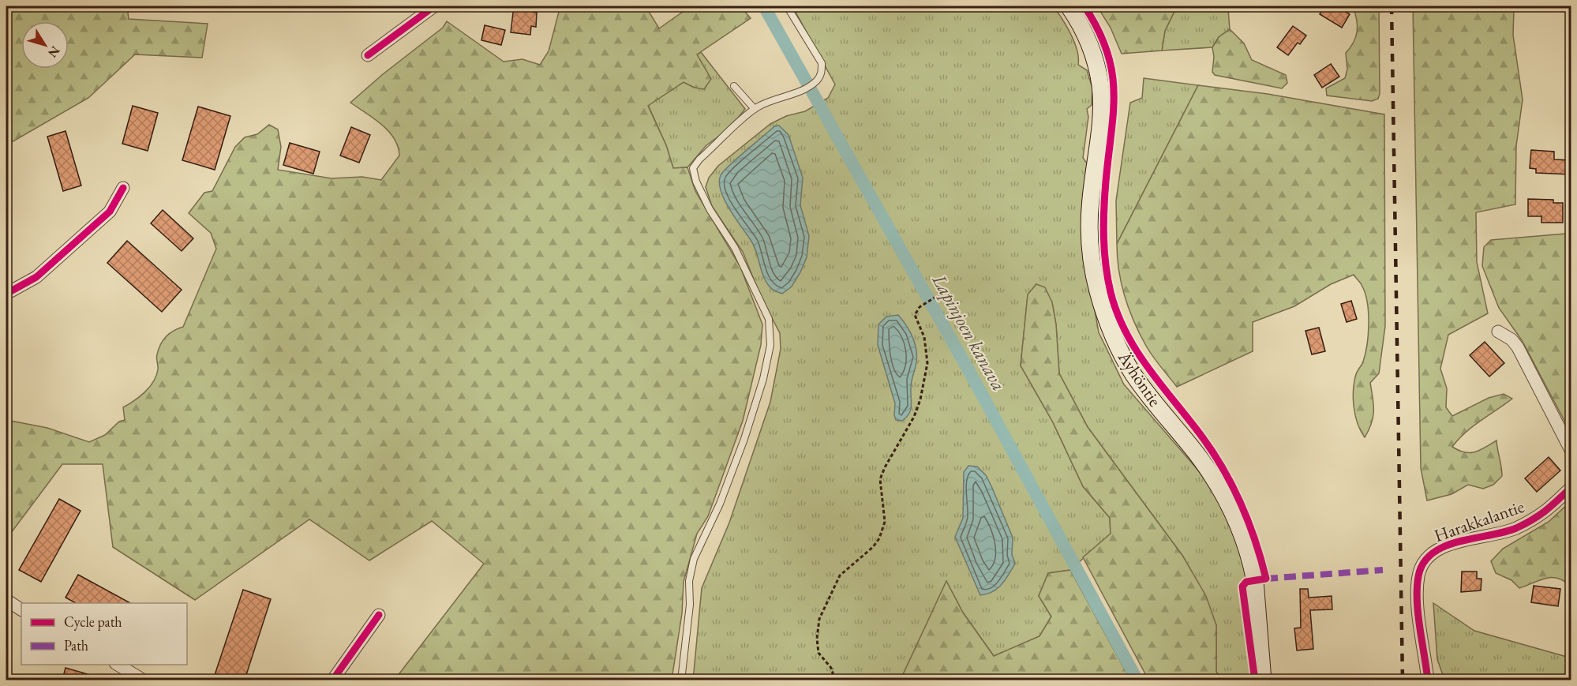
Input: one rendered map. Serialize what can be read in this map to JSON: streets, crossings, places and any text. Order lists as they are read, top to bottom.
{
  "streets": {
    "main road": ["Äyhöntie"],
    "street": ["Harakkalantie"]
  },
  "water": ["Lapinjoen kanava"],
  "legend": ["Cycle path", "Path"],
  "north": "bottom right"
}
